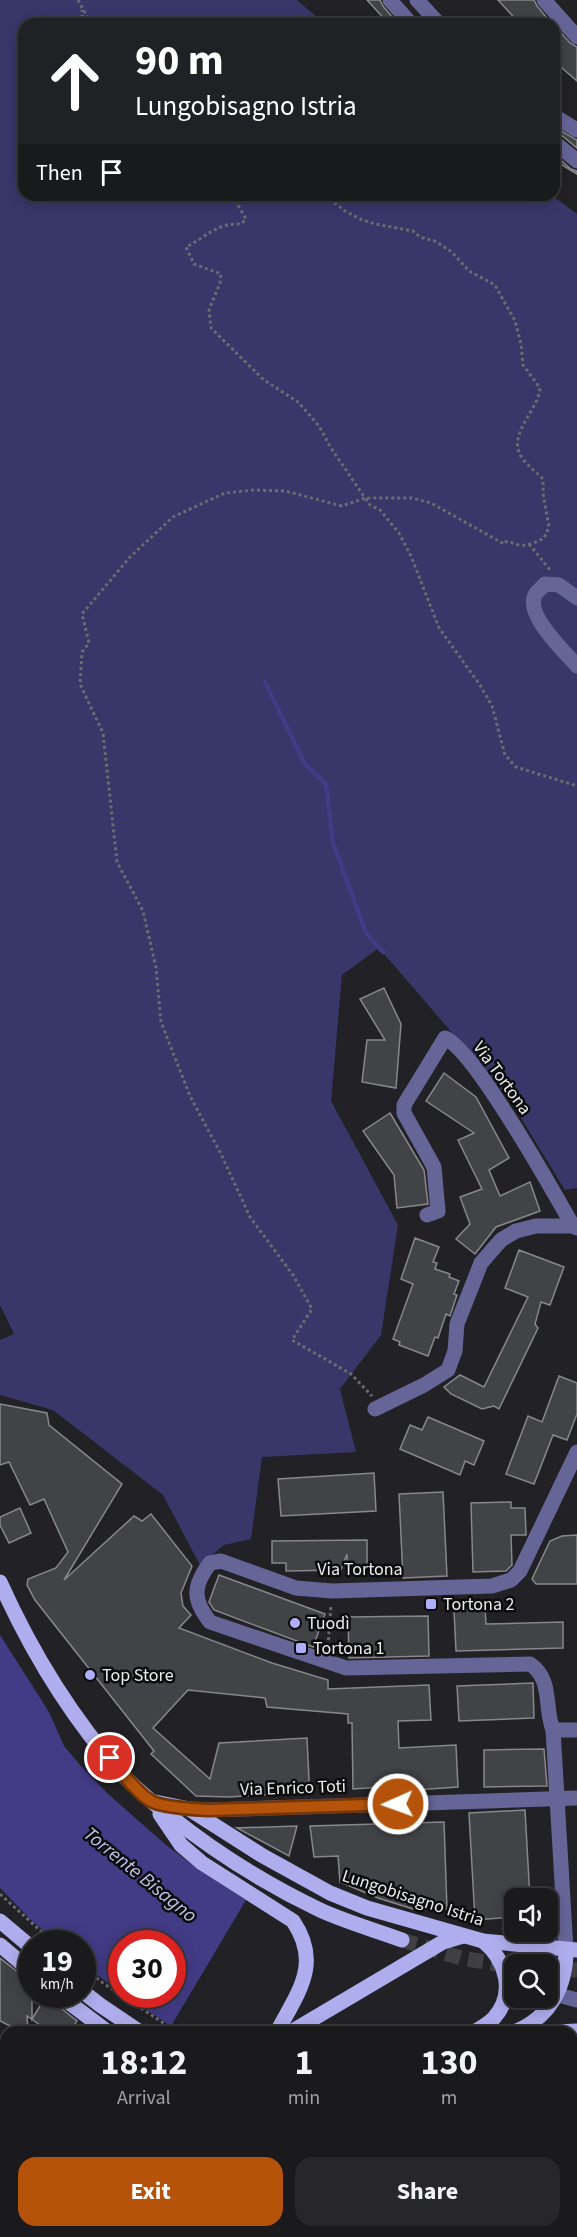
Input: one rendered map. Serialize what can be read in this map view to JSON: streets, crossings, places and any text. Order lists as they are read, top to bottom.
{
  "streets": {
    "main road": ["Lungobisagno Istria"],
    "street": ["Via Tortona", "Via Enrico Toti"]
  },
  "crossings": [
    ["Via Tortona", "Via Enrico Toti"],
    ["Via Tortona", "Lungobisagno Istria"],
    ["Via Enrico Toti", "Lungobisagno Istria"]
  ],
  "water": ["Torrente Bisagno"],
  "places": {
    "transit": ["Tortona 2", "Tortona 1"],
    "other": ["Tuodì", "Top Store"]
  },
  "page": {
    "turn": ["90 m", "Lungobisagno Istria"],
    "then": "Then",
    "speed": "19 km/h",
    "limit": "30",
    "eta": [
      "18:12",
      "Arrival",
      "1",
      "min",
      "130",
      "m"
    ],
    "buttons": ["Exit", "Share"]
  }
}
